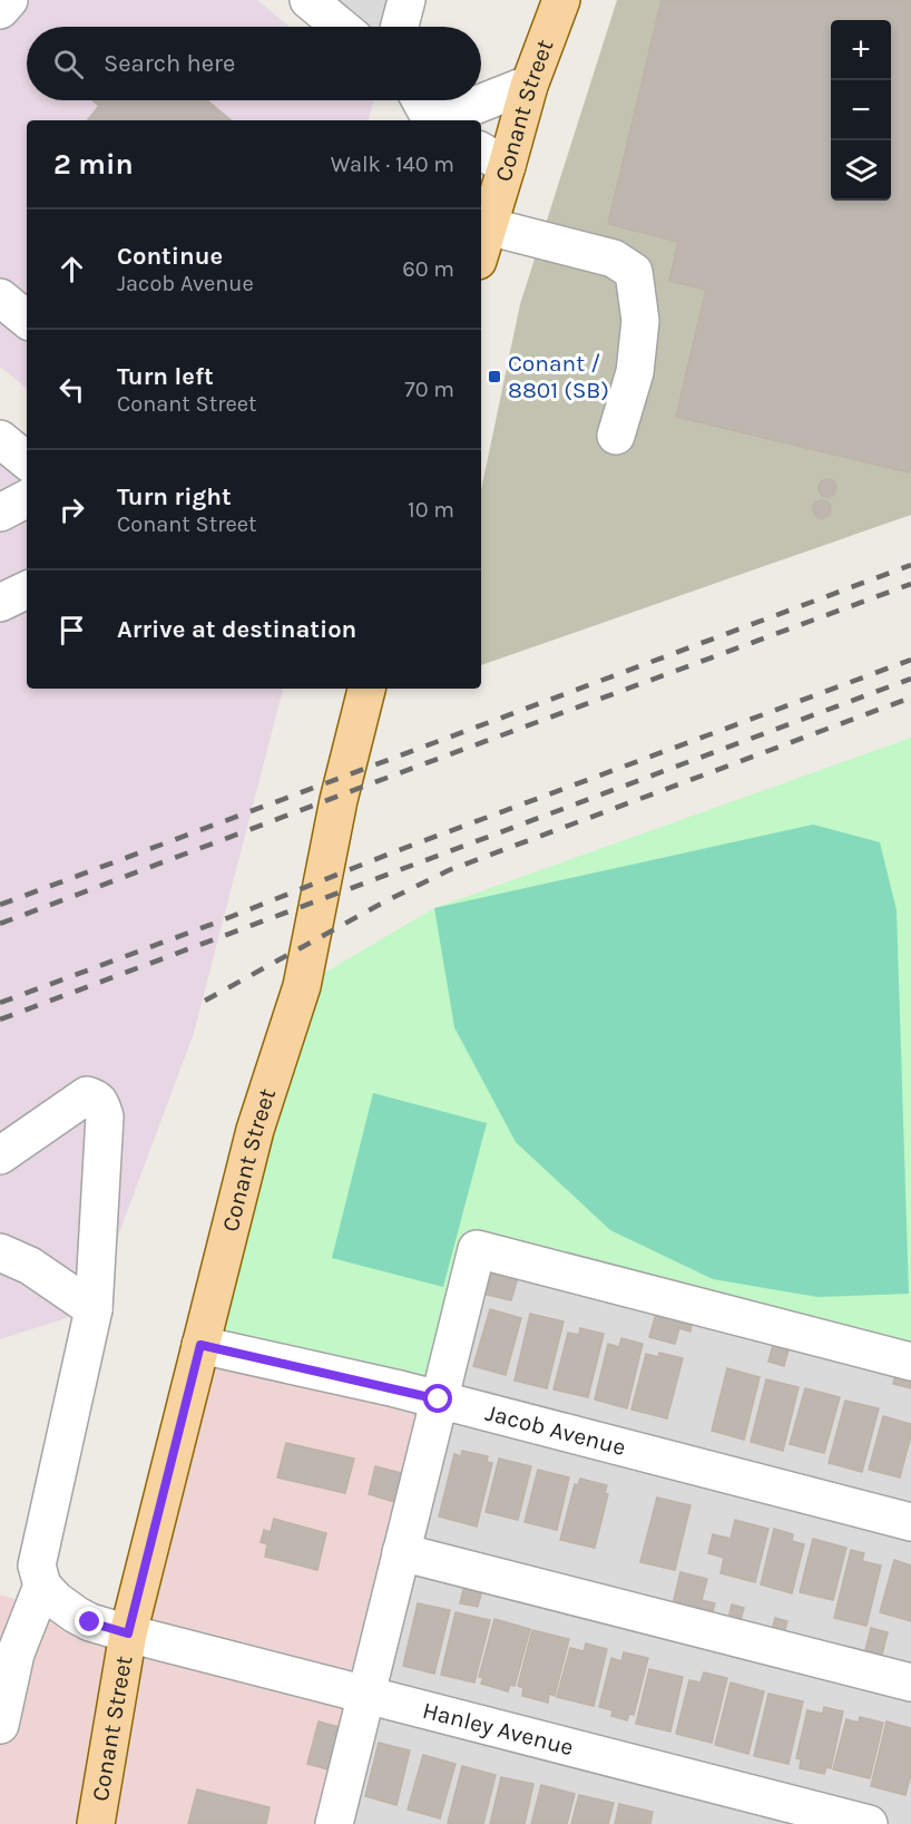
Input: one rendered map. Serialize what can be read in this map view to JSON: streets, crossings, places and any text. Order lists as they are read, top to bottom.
{
  "streets": {
    "main road": ["Conant Street"],
    "street": ["Jacob Avenue", "Hanley Avenue"]
  },
  "crossings": [
    ["Conant Street", "Jacob Avenue"],
    ["Conant Street", "Hanley Avenue"]
  ],
  "places": {
    "transit": ["Conant / 8801 (SB)"]
  },
  "page": {
    "map_buttons": ["+", "−"],
    "search": "Search here",
    "heading": ["2 min", "Walk · 140 m"],
    "list": [
      ["Continue", "Jacob Avenue", "60 m"],
      ["Turn left", "Conant Street", "70 m"],
      ["Turn right", "Conant Street", "10 m"],
      "Arrive at destination"
    ]
  }
}
